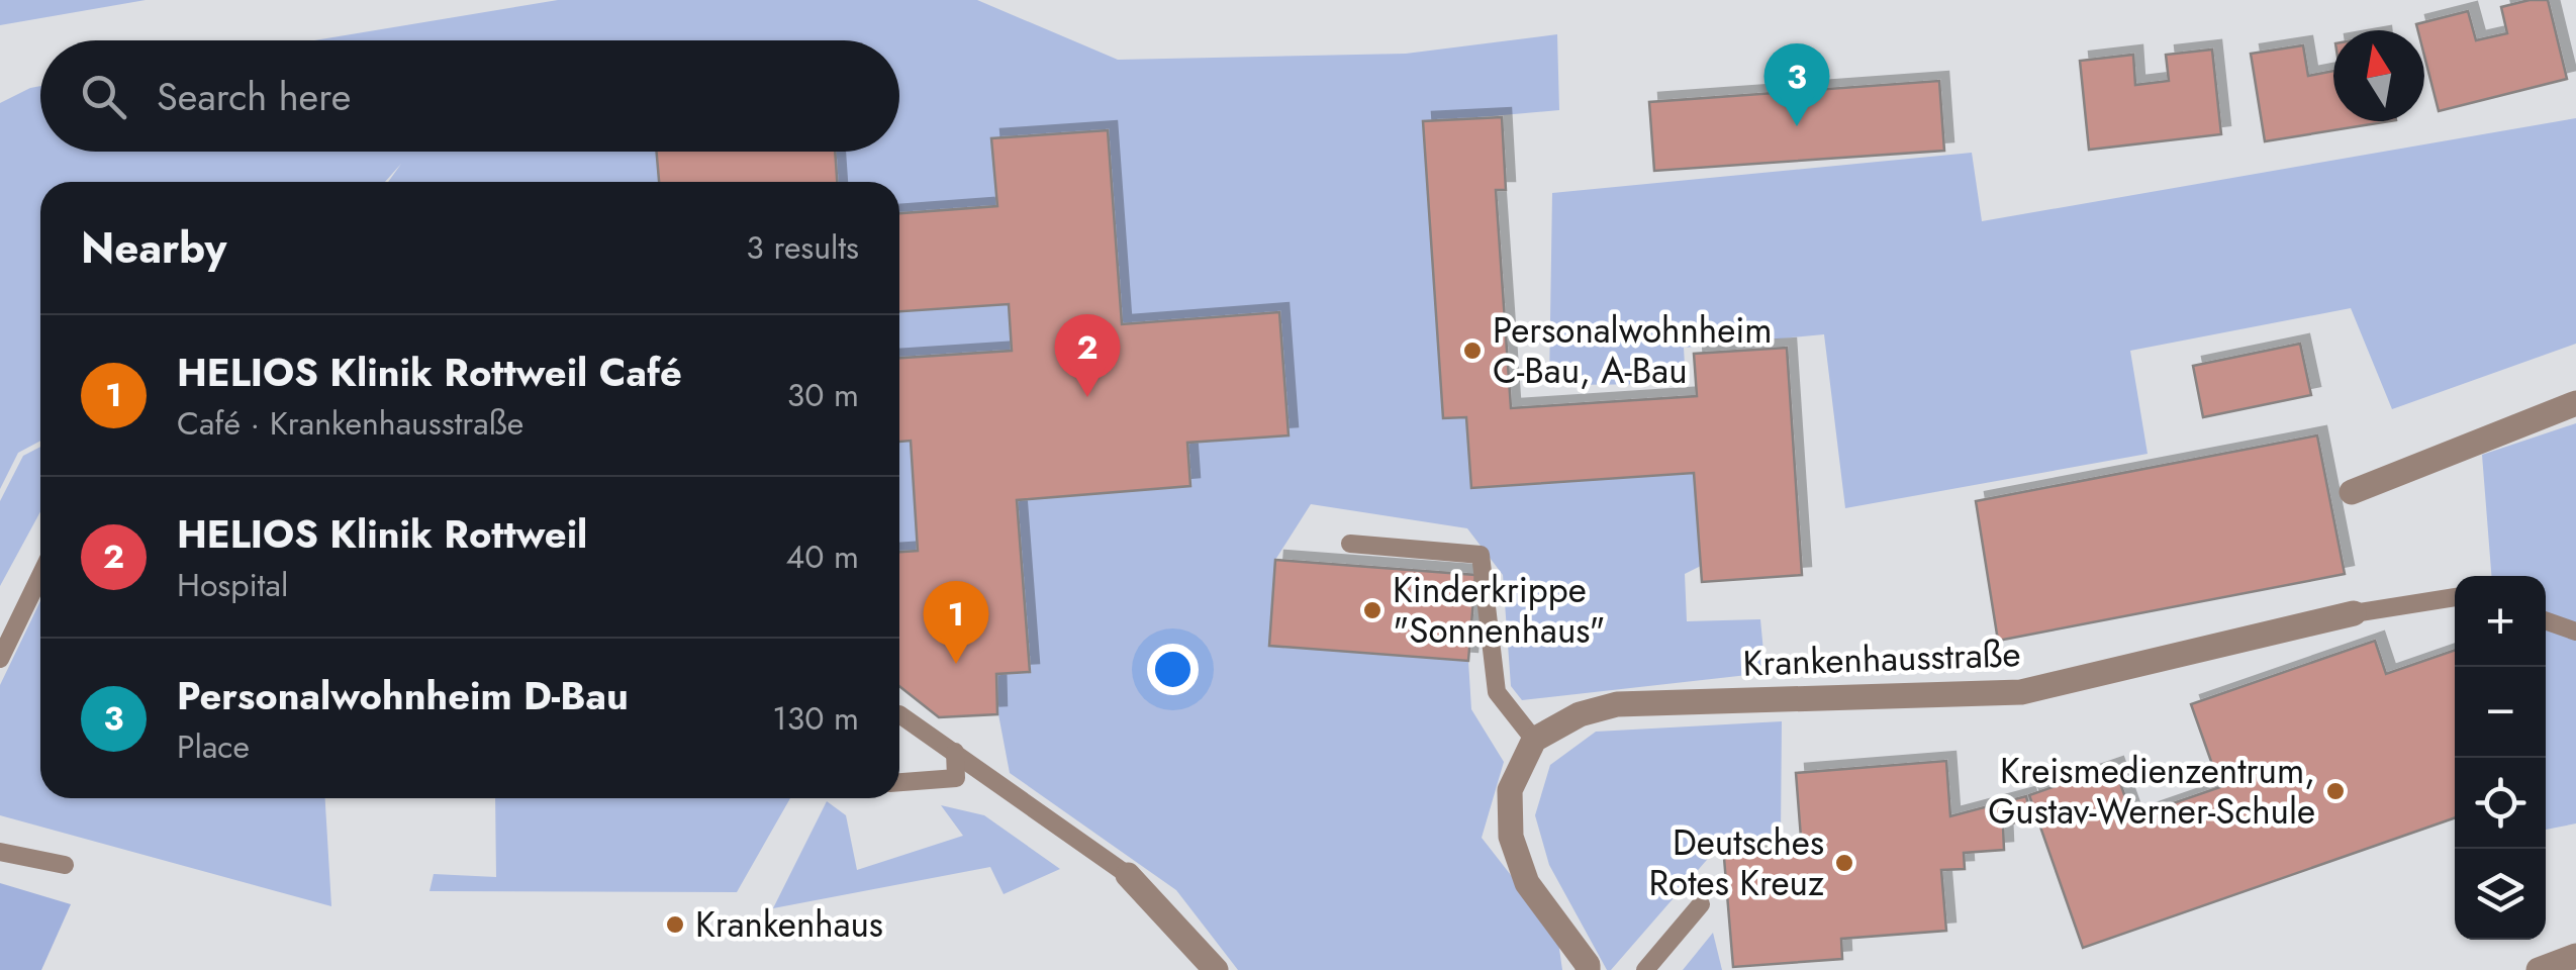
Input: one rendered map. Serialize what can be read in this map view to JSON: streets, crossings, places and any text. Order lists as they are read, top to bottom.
{
  "streets": {
    "street": ["Krankenhausstraße"]
  },
  "places": [
    "Personalwohnheim C-Bau, A-Bau",
    "Kinderkrippe \"Sonnenhaus\"",
    "Kreismedienzentrum, Gustav-Werner-Schule",
    "Deutsches Rotes Kreuz",
    "Krankenhaus"
  ],
  "north": "top",
  "page": {
    "search": "Search here",
    "pins": ["3", "2", "1"],
    "heading": ["Nearby", "3 results"],
    "list": [
      {
        "mark": "1",
        "name": "HELIOS Klinik Rottweil Café",
        "note": "Café · Krankenhausstraße",
        "value": "30 m"
      },
      {
        "mark": "2",
        "name": "HELIOS Klinik Rottweil",
        "note": "Hospital",
        "value": "40 m"
      },
      {
        "mark": "3",
        "name": "Personalwohnheim D-Bau",
        "note": "Place",
        "value": "130 m"
      }
    ],
    "map_buttons": ["+", "−"]
  }
}
